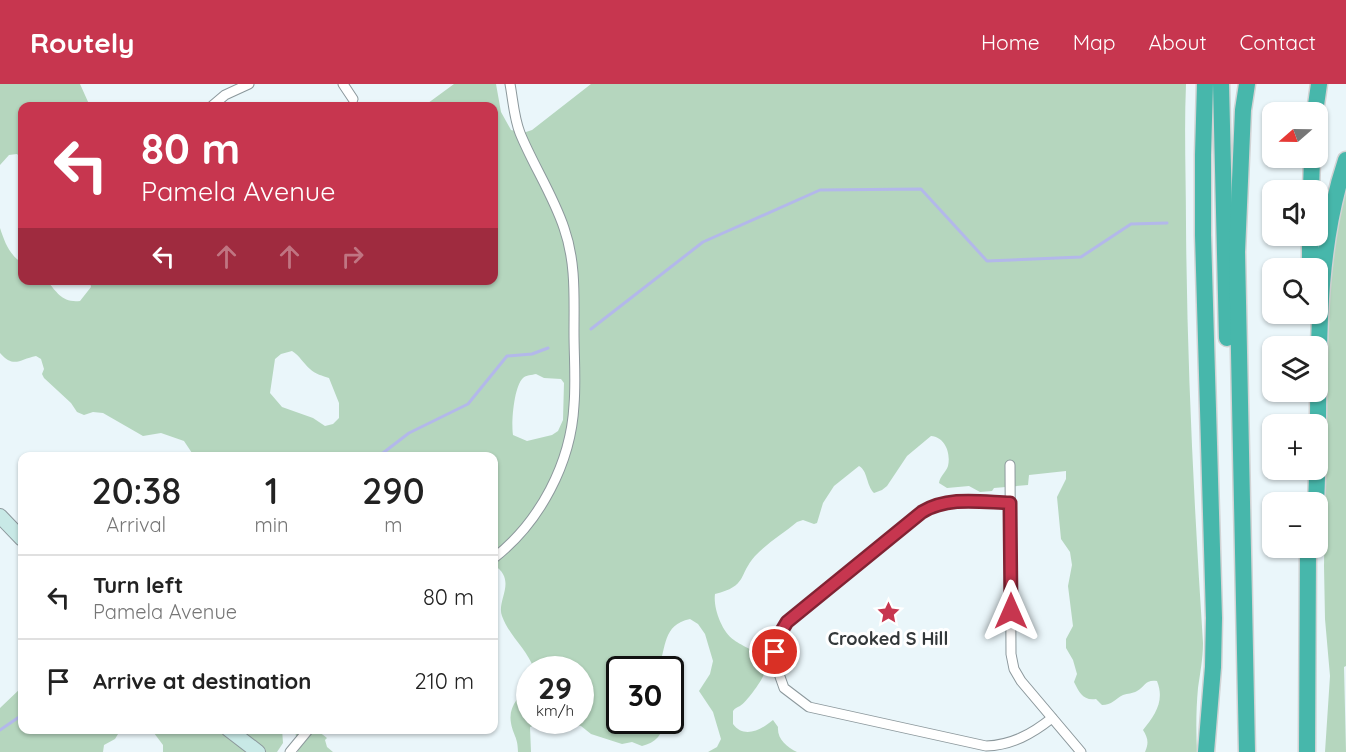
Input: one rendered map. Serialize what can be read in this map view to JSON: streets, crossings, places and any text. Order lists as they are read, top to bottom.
{
  "places": {
    "place": ["Crooked S Hill"]
  },
  "north": "left",
  "page": {
    "header": "Routely",
    "nav": [
      "Home",
      "Map",
      "About",
      "Contact"
    ],
    "map_buttons": ["+", "−"],
    "turn": ["80 m", "Pamela Avenue"],
    "eta": [
      "20:38",
      "Arrival",
      "1",
      "min",
      "290",
      "m"
    ],
    "list": [
      {
        "name": "Turn left",
        "note": "Pamela Avenue",
        "value": "80 m"
      },
      {
        "name": "Arrive at destination",
        "value": "210 m"
      }
    ],
    "speed": "29 km/h",
    "limit": "30"
  }
}
